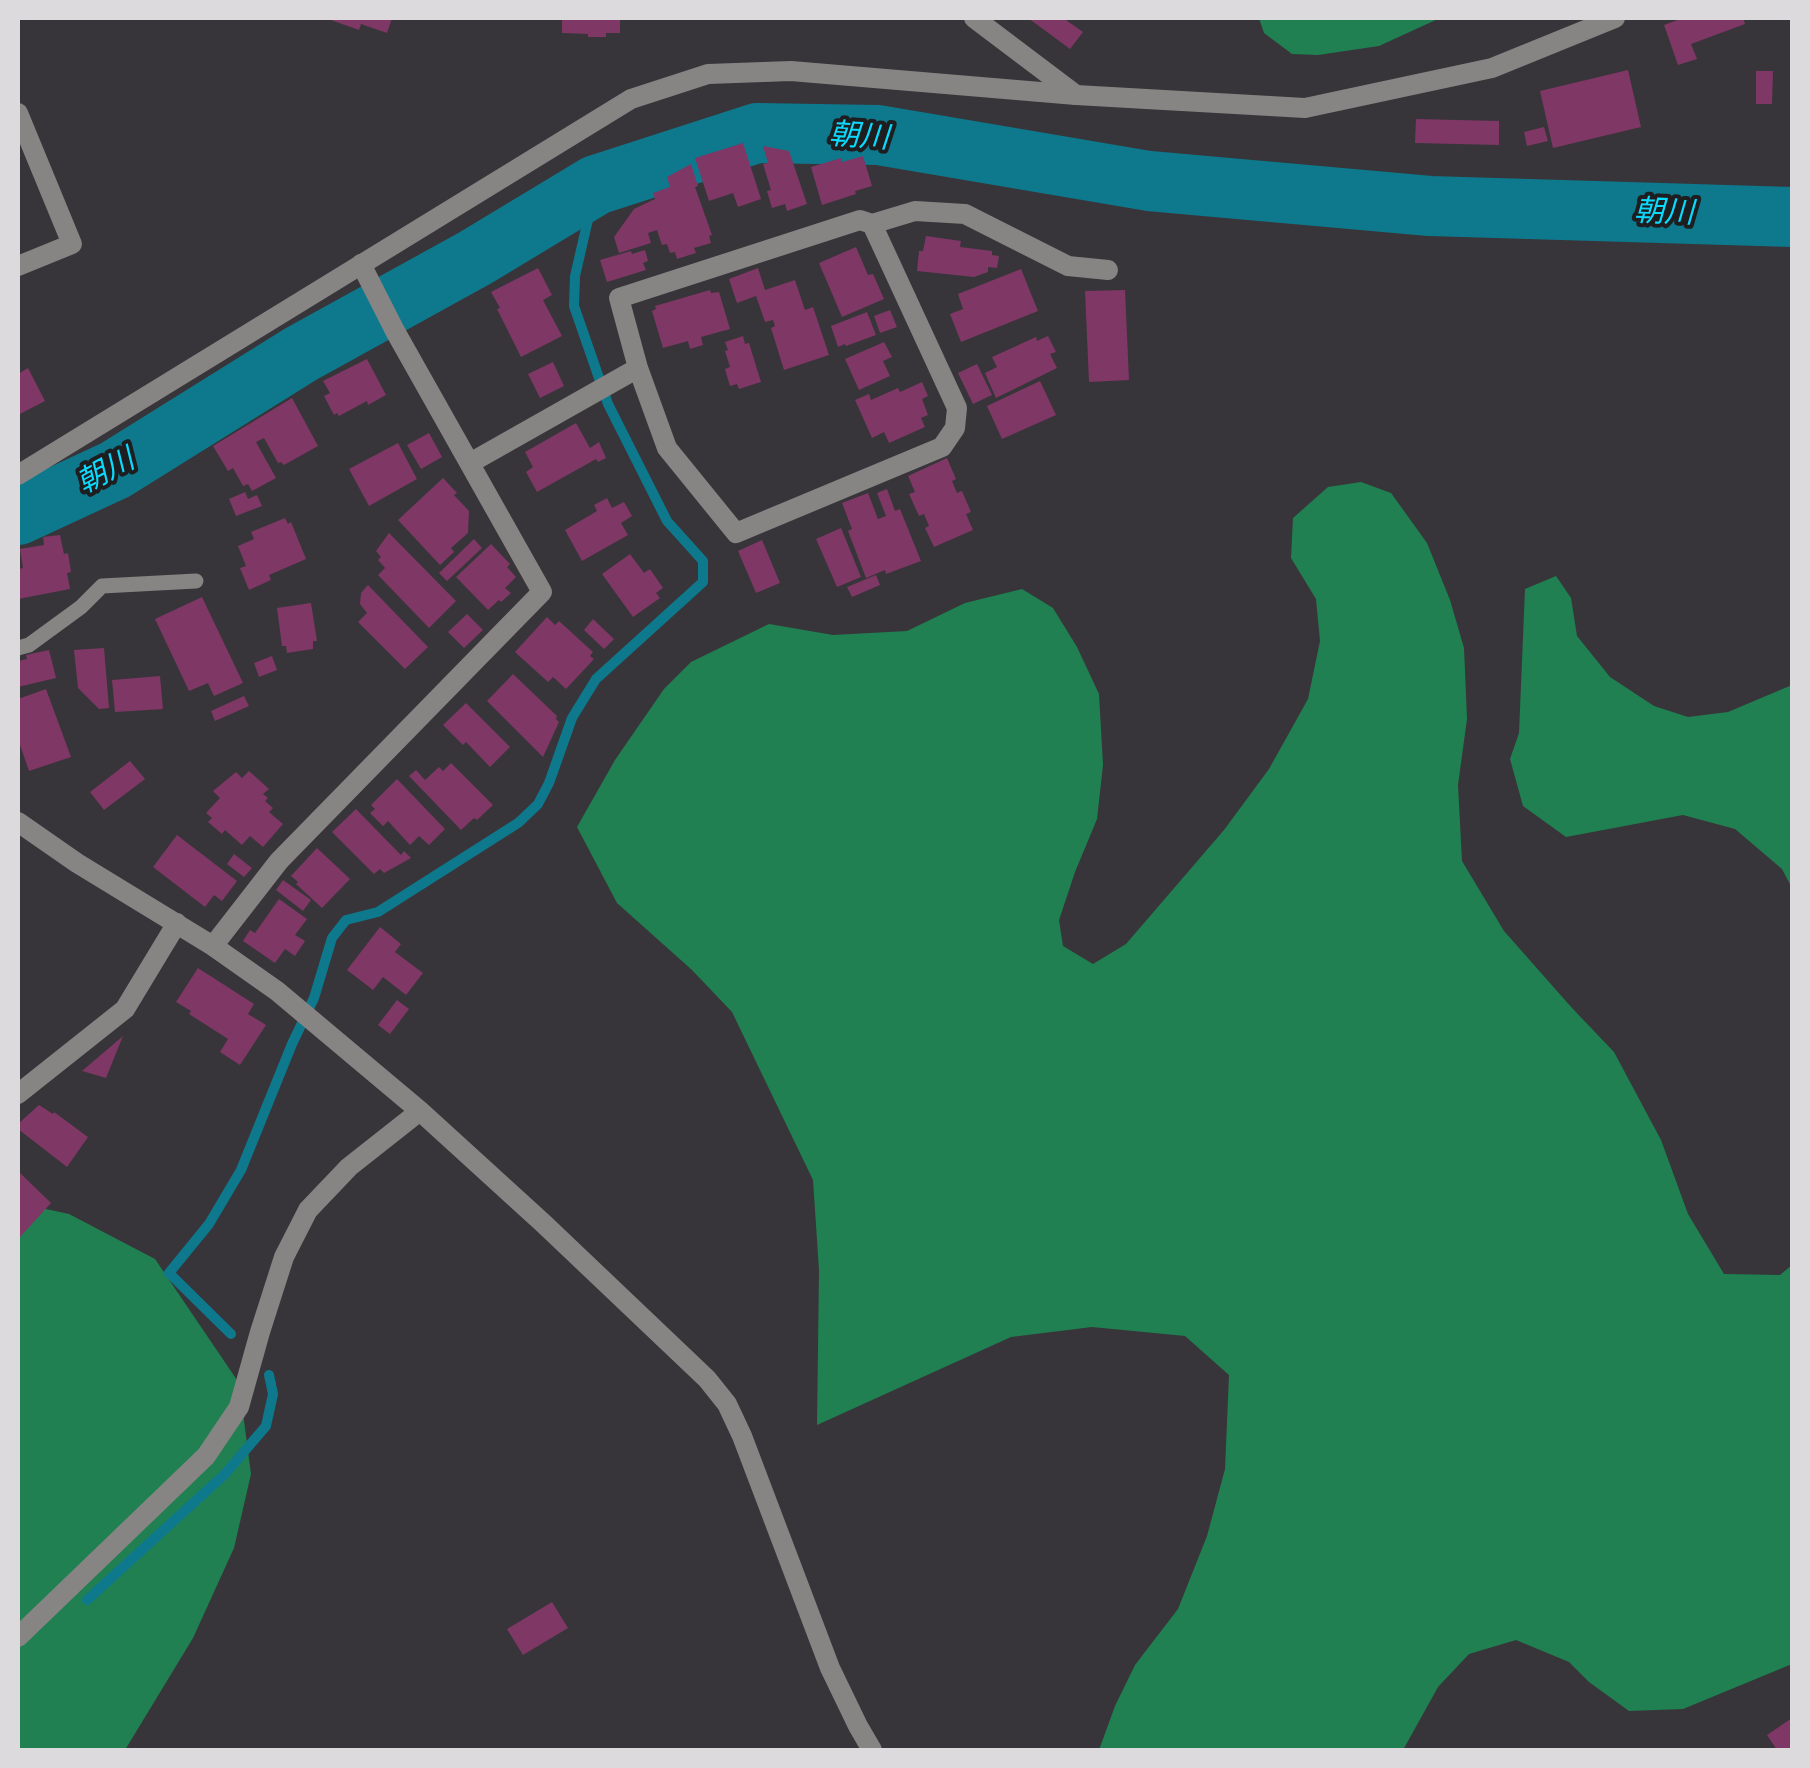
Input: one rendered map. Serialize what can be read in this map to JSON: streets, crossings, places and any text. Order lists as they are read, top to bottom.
{
  "water": ["朝川"]
}
